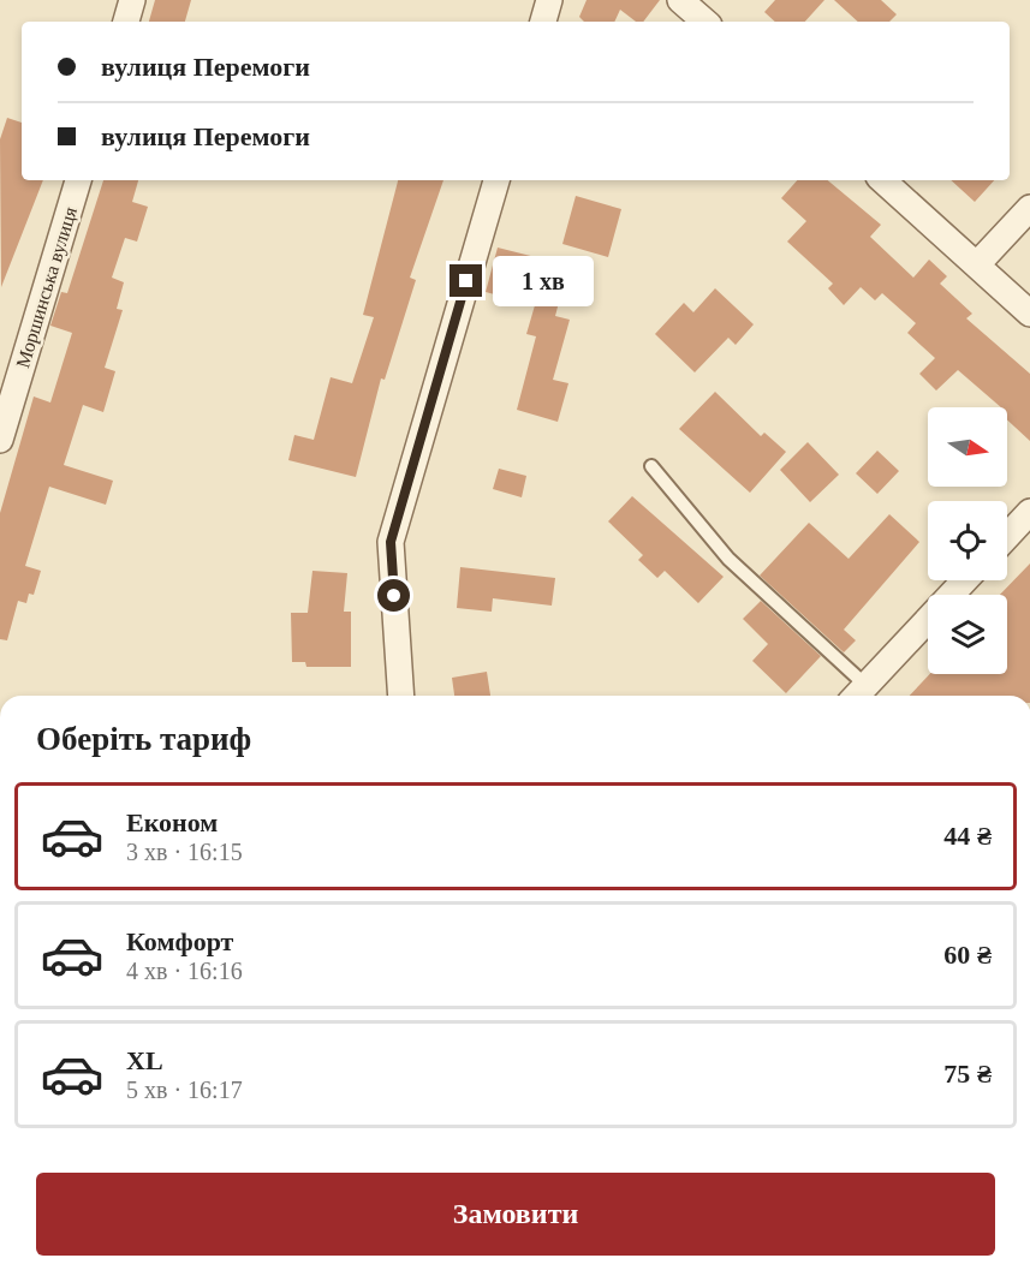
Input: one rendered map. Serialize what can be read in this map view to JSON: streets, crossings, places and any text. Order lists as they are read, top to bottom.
{
  "streets": {
    "street": ["Моршинська вулиця"]
  },
  "north": "right",
  "page": {
    "banner": ["вулиця Перемоги", "вулиця Перемоги"],
    "bubble": "1 хв",
    "heading": "Оберіть тариф",
    "list": [
      {
        "name": "Економ",
        "note": "3 хв · 16:15",
        "value": "44 ₴"
      },
      {
        "name": "Комфорт",
        "note": "4 хв · 16:16",
        "value": "60 ₴"
      },
      {
        "name": "XL",
        "note": "5 хв · 16:17",
        "value": "75 ₴"
      }
    ],
    "buttons": "Замовити"
  }
}
